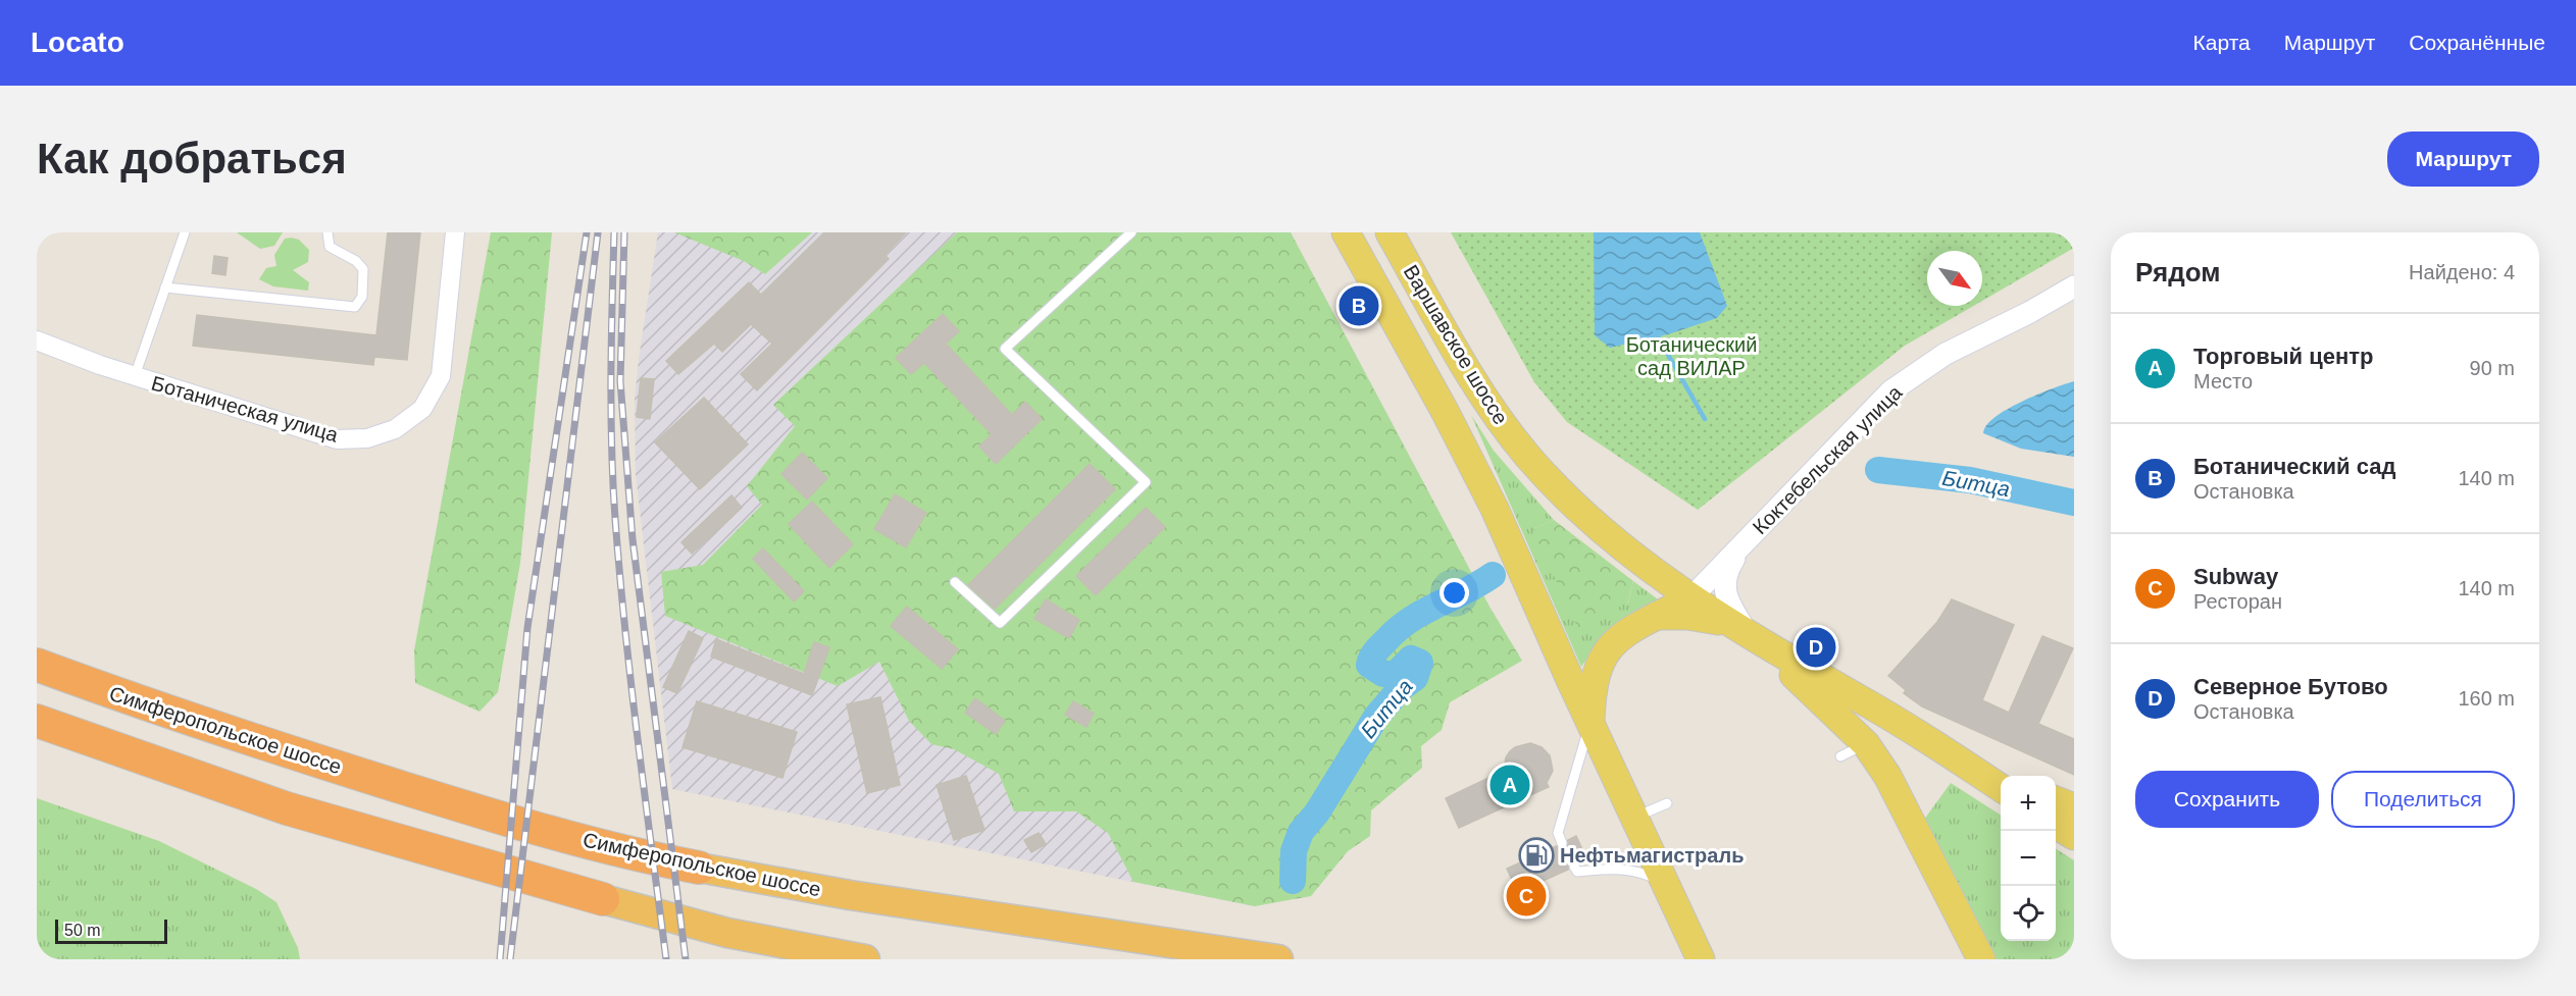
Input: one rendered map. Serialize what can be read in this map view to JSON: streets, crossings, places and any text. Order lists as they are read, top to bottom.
{
  "streets": {
    "highway": ["Симферопольское шоссе"],
    "main road": ["Варшавское шоссе"],
    "street": ["Ботаническая улица", "Коктебельская улица"]
  },
  "crossings": [
    ["Варшавское шоссе", "Коктебельская улица"]
  ],
  "water": ["Битца"],
  "parks": ["Ботанический сад ВИЛАР"],
  "places": {
    "fuel station": ["Нефтьмагистраль"]
  },
  "scale_bar": "50 m",
  "north": "bottom right",
  "page": {
    "header": "Locato",
    "nav": ["Карта", "Маршрут", "Сохранённые"],
    "buttons": [
      "Маршрут",
      ["Сохранить", "Поделиться"]
    ],
    "title": "Как добраться",
    "heading": ["Рядом", "Найдено: 4"],
    "pins": [
      "B",
      "D",
      "A",
      "C"
    ],
    "list": [
      {
        "mark": "A",
        "name": "Торговый центр",
        "note": "Место",
        "value": "90 m"
      },
      {
        "mark": "B",
        "name": "Ботанический сад",
        "note": "Остановка",
        "value": "140 m"
      },
      {
        "mark": "C",
        "name": "Subway",
        "note": "Ресторан",
        "value": "140 m"
      },
      {
        "mark": "D",
        "name": "Северное Бутово",
        "note": "Остановка",
        "value": "160 m"
      }
    ],
    "map_buttons": ["+", "−"],
    "scale": "50 m"
  }
}
